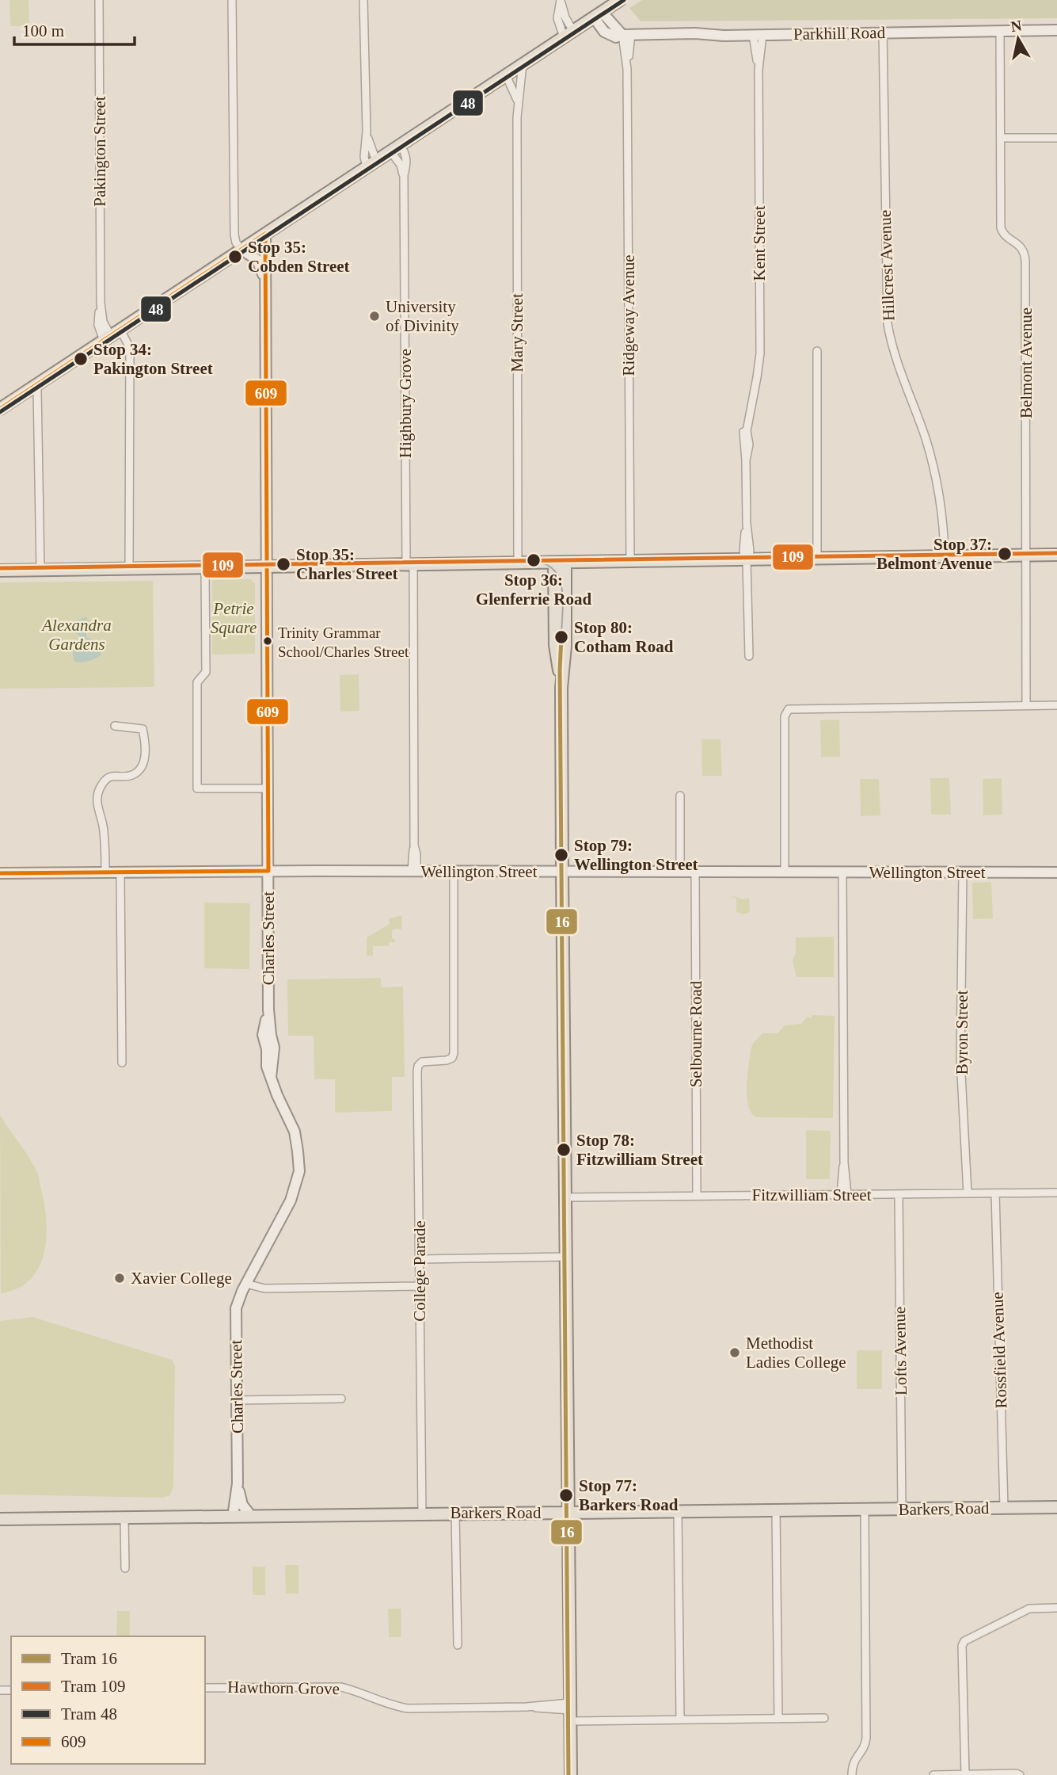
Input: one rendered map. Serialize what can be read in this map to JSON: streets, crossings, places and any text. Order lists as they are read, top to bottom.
{
  "streets": {
    "main road": ["Barkers Road"],
    "street": [
      "Parkhill Road",
      "Pakington Street",
      "Kent Street",
      "Hillcrest Avenue",
      "Ridgeway Avenue",
      "Mary Street",
      "Belmont Avenue",
      "Highbury Grove",
      "Wellington Street",
      "Charles Street",
      "Byron Street",
      "Selbourne Road",
      "Fitzwilliam Street",
      "College Parade",
      "Rossfield Avenue",
      "Lofts Avenue",
      "Hawthorn Grove"
    ]
  },
  "crossings": [
    ["Parkhill Road", "Kent Street"],
    ["Parkhill Road", "Hillcrest Avenue"],
    ["Parkhill Road", "Ridgeway Avenue"],
    ["Parkhill Road", "Belmont Avenue"],
    ["Highbury Grove", "Wellington Street"],
    ["Wellington Street", "Charles Street"],
    ["Wellington Street", "Byron Street"],
    ["Wellington Street", "Selbourne Road"],
    ["Wellington Street", "College Parade"],
    ["Charles Street", "Barkers Road"],
    ["Byron Street", "Fitzwilliam Street"],
    ["Selbourne Road", "Fitzwilliam Street"],
    ["Fitzwilliam Street", "Rossfield Avenue"],
    ["Fitzwilliam Street", "Lofts Avenue"],
    ["College Parade", "Barkers Road"],
    ["Rossfield Avenue", "Barkers Road"],
    ["Lofts Avenue", "Barkers Road"]
  ],
  "parks": ["Petrie Square", "Alexandra Gardens"],
  "places": [
    "Stop 35: Cobden Street",
    "University of Divinity",
    "Stop 34: Pakington Street",
    "Stop 37: Belmont Avenue",
    "Stop 36: Glenferrie Road",
    "Stop 35: Charles Street",
    "Stop 80: Cotham Road",
    "Trinity Grammar School/Charles Street",
    "Stop 79: Wellington Street",
    "Stop 78: Fitzwilliam Street",
    "Xavier College",
    "Methodist Ladies College",
    "Stop 77: Barkers Road"
  ],
  "lines": [
    "tram line 48",
    "transit line 609",
    "tram line 109",
    "tram line 16"
  ],
  "legend": [
    "Tram 16",
    "Tram 109",
    "Tram 48",
    "609"
  ],
  "scale_bar": "100 m",
  "north": "top"
}
